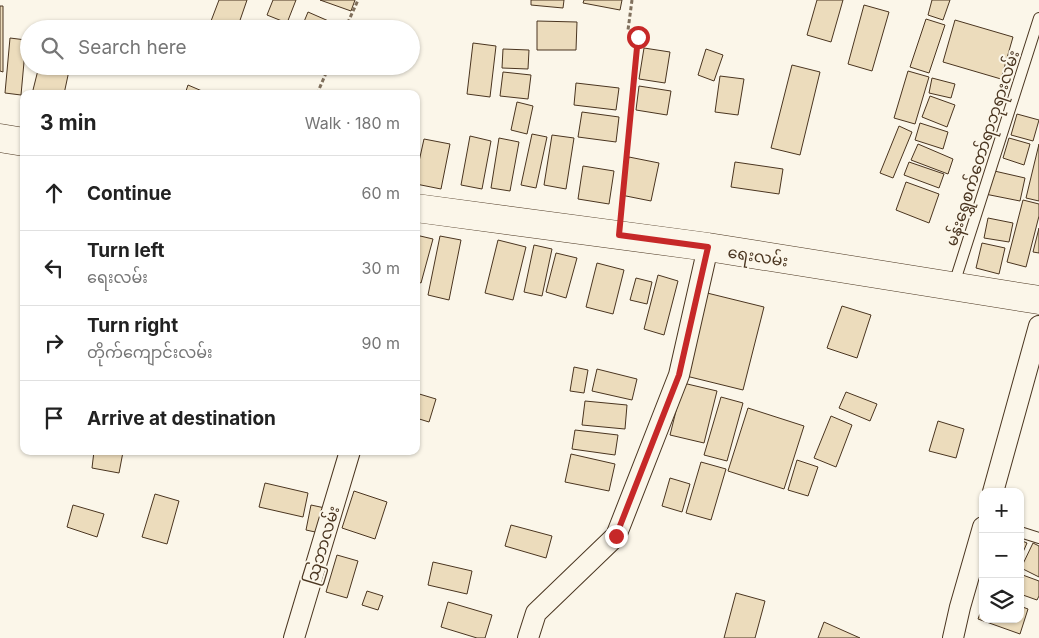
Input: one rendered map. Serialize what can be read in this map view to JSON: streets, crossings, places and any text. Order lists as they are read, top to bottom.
{
  "streets": {
    "street": ["ရေးလမ်း", "သြဘာလမ်း"],
    "lane": ["မန်းရွှေစက်တော်ရာဘုရားလမ်း"]
  },
  "crossings": [
    ["မန်းရွှေစက်တော်ရာဘုရားလမ်း", "ရေးလမ်း"]
  ],
  "page": {
    "search": "Search here",
    "heading": ["3 min", "Walk · 180 m"],
    "list": [
      ["Continue", "60 m"],
      ["Turn left", "ရေးလမ်း", "30 m"],
      ["Turn right", "တိုက်ကျောင်းလမ်း", "90 m"],
      "Arrive at destination"
    ],
    "map_buttons": ["+", "−"]
  }
}
